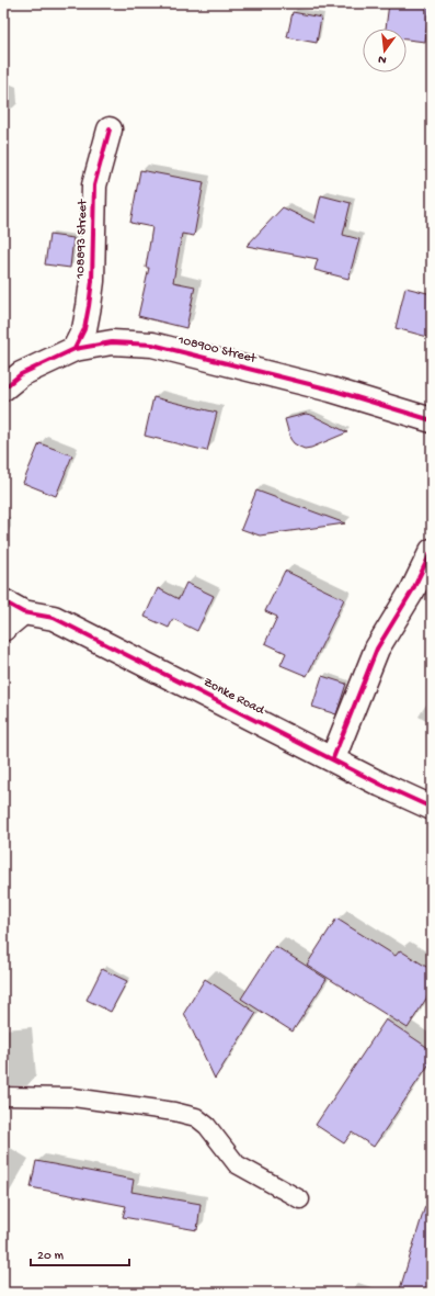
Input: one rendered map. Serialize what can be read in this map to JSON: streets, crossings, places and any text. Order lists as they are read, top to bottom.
{
  "streets": {
    "street": ["108893 Street", "108900 Street", "Zonke Road"]
  },
  "crossings": [
    ["108893 Street", "108900 Street"]
  ],
  "scale_bar": "20 m",
  "north": "bottom"
}
